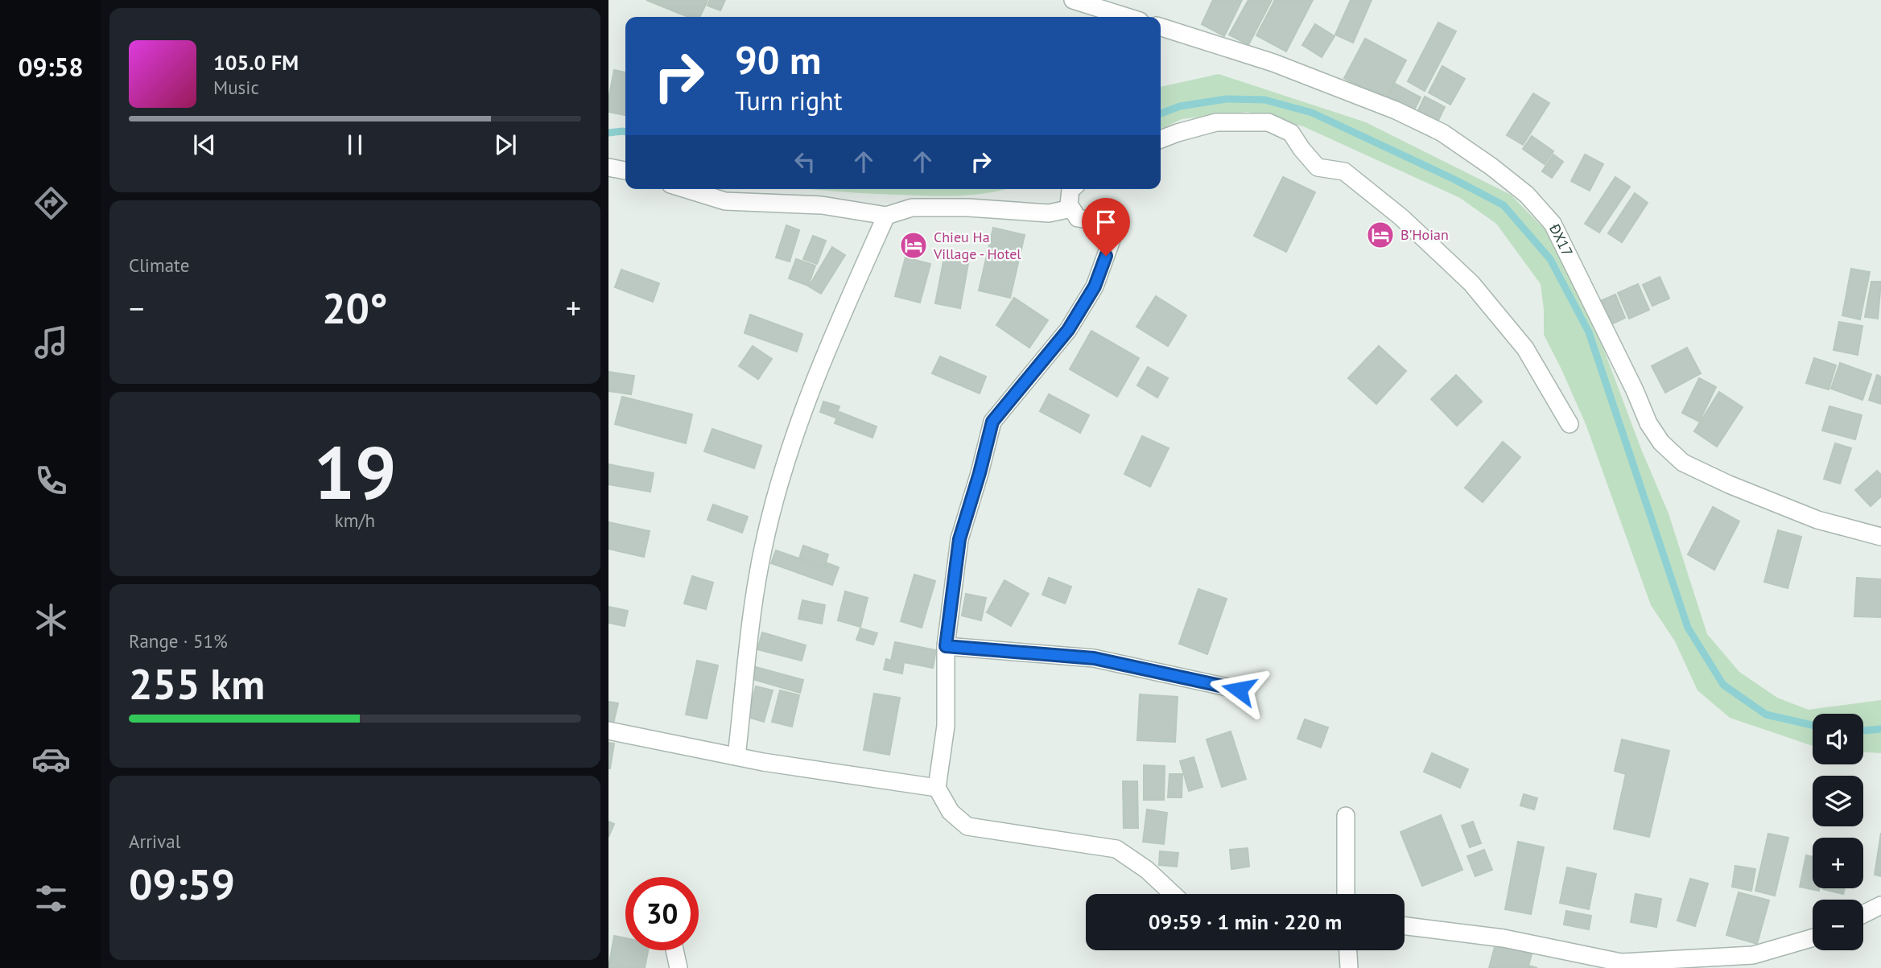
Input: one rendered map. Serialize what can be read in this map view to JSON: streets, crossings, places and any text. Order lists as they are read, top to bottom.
{
  "streets": {
    "street": ["ĐX17"]
  },
  "places": {
    "hotel": ["B'Hoian", "Chieu Ha Village - Hotel"]
  },
  "page": {
    "tabs": "09:58",
    "turn": ["90 m", "Turn right"],
    "song": ["105.0 FM", "Music"],
    "tile": [
      "Climate",
      ["19", "km/h"],
      ["Range · 51%", "255 km"],
      ["Arrival", "09:59"]
    ],
    "heat": ["−", "20°", "+"],
    "map_buttons": ["+", "−"],
    "limit": "30",
    "trip": "09:59 · 1 min · 220 m"
  }
}
